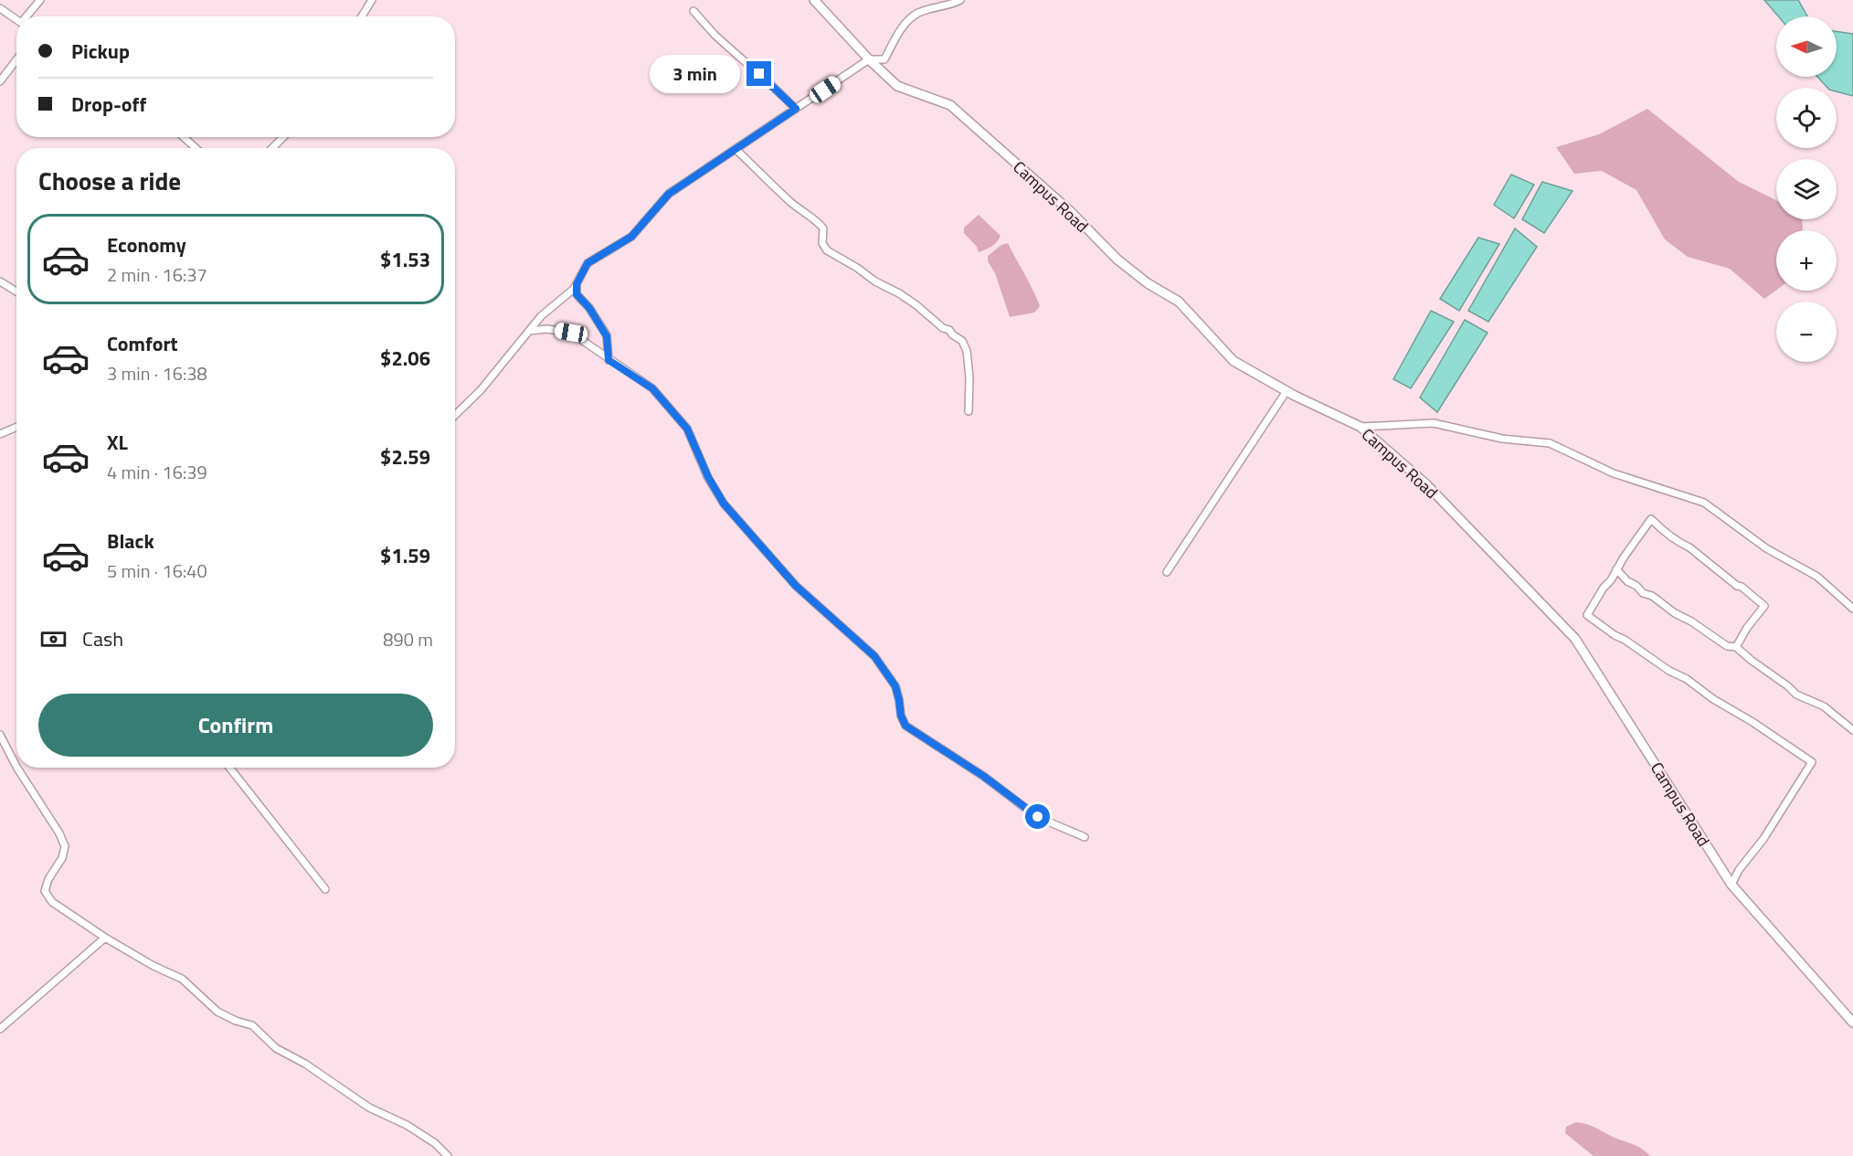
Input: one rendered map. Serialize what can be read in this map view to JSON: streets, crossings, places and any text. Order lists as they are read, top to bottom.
{
  "streets": {
    "street": ["Campus Road"]
  },
  "north": "left",
  "page": {
    "map_buttons": ["+", "−"],
    "banner": ["Pickup", "Drop-off"],
    "bubble": "3 min",
    "heading": "Choose a ride",
    "list": [
      {
        "name": "Economy",
        "note": "2 min · 16:37",
        "value": "$1.53"
      },
      {
        "name": "Comfort",
        "note": "3 min · 16:38",
        "value": "$2.06"
      },
      {
        "name": "XL",
        "note": "4 min · 16:39",
        "value": "$2.59"
      },
      {
        "name": "Black",
        "note": "5 min · 16:40",
        "value": "$1.59"
      }
    ],
    "pay": ["Cash", "890 m"],
    "buttons": "Confirm"
  }
}
